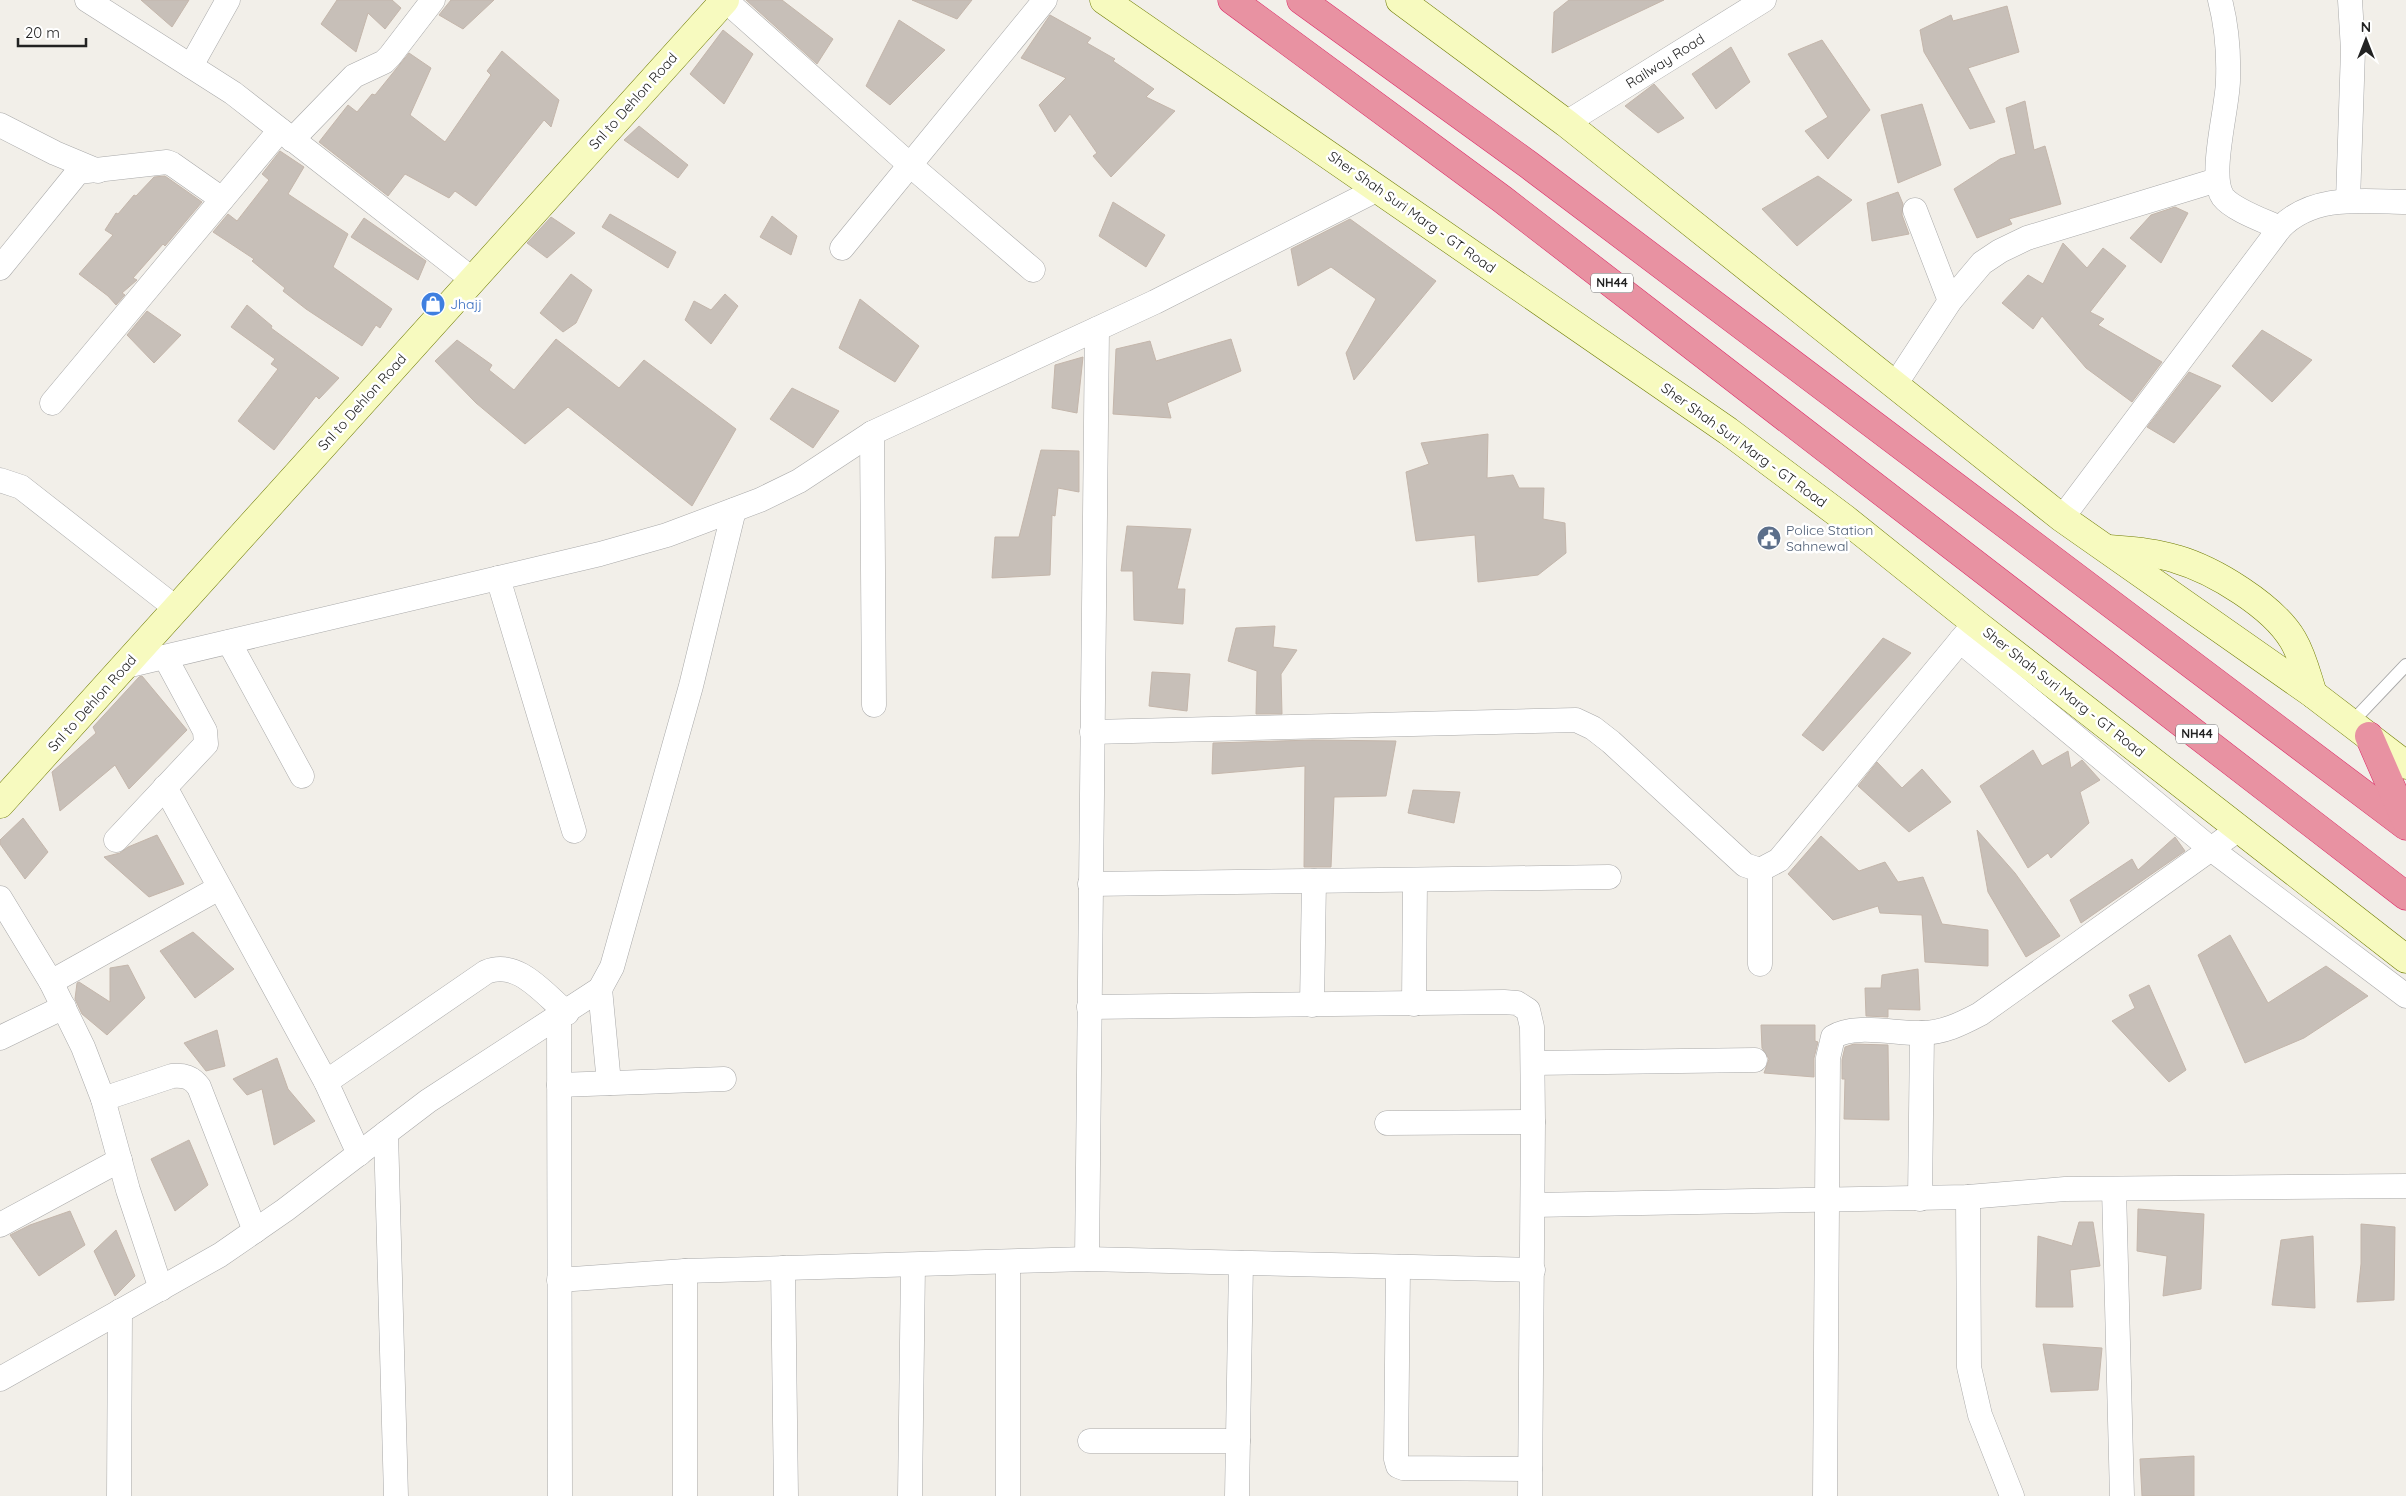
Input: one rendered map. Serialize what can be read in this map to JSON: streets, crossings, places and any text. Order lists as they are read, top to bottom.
{
  "streets": {
    "highway": ["NH44"],
    "street": ["Railway Road", "Snl to Dehlon Road", "Sher Shah Suri Marg - GT Road"]
  },
  "places": {
    "shop": ["Jhajj"],
    "public building": ["Police Station Sahnewal"]
  },
  "scale_bar": "20 m",
  "north": "top"
}
